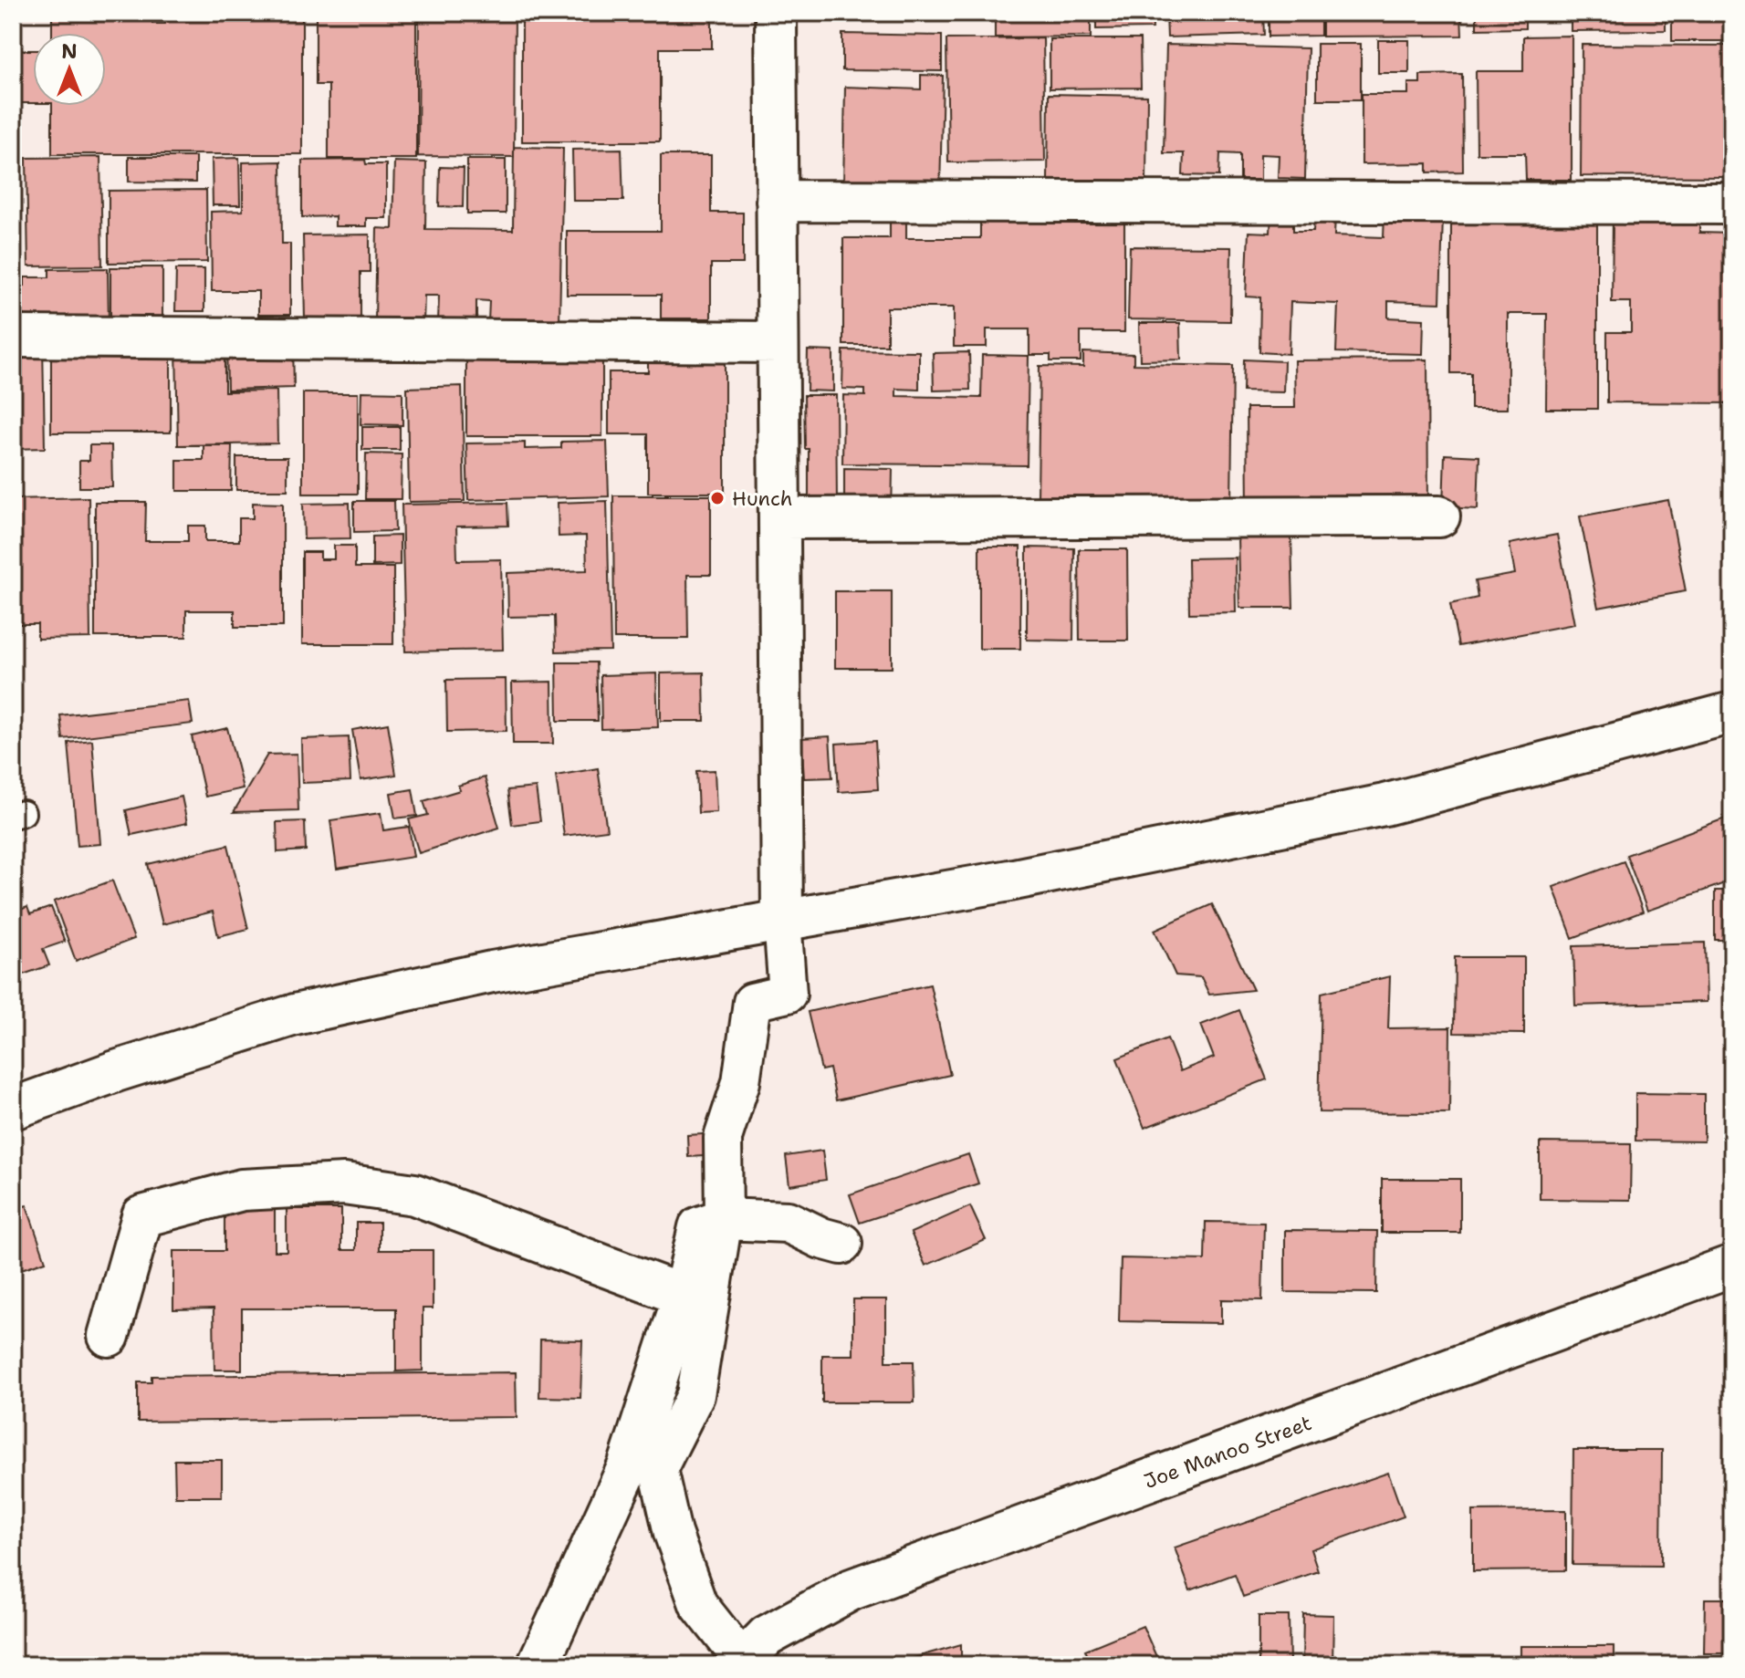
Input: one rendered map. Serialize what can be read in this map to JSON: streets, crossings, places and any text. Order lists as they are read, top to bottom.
{
  "streets": {
    "street": ["Joe Manoo Street"]
  },
  "places": ["Hunch"],
  "north": "top"
}
